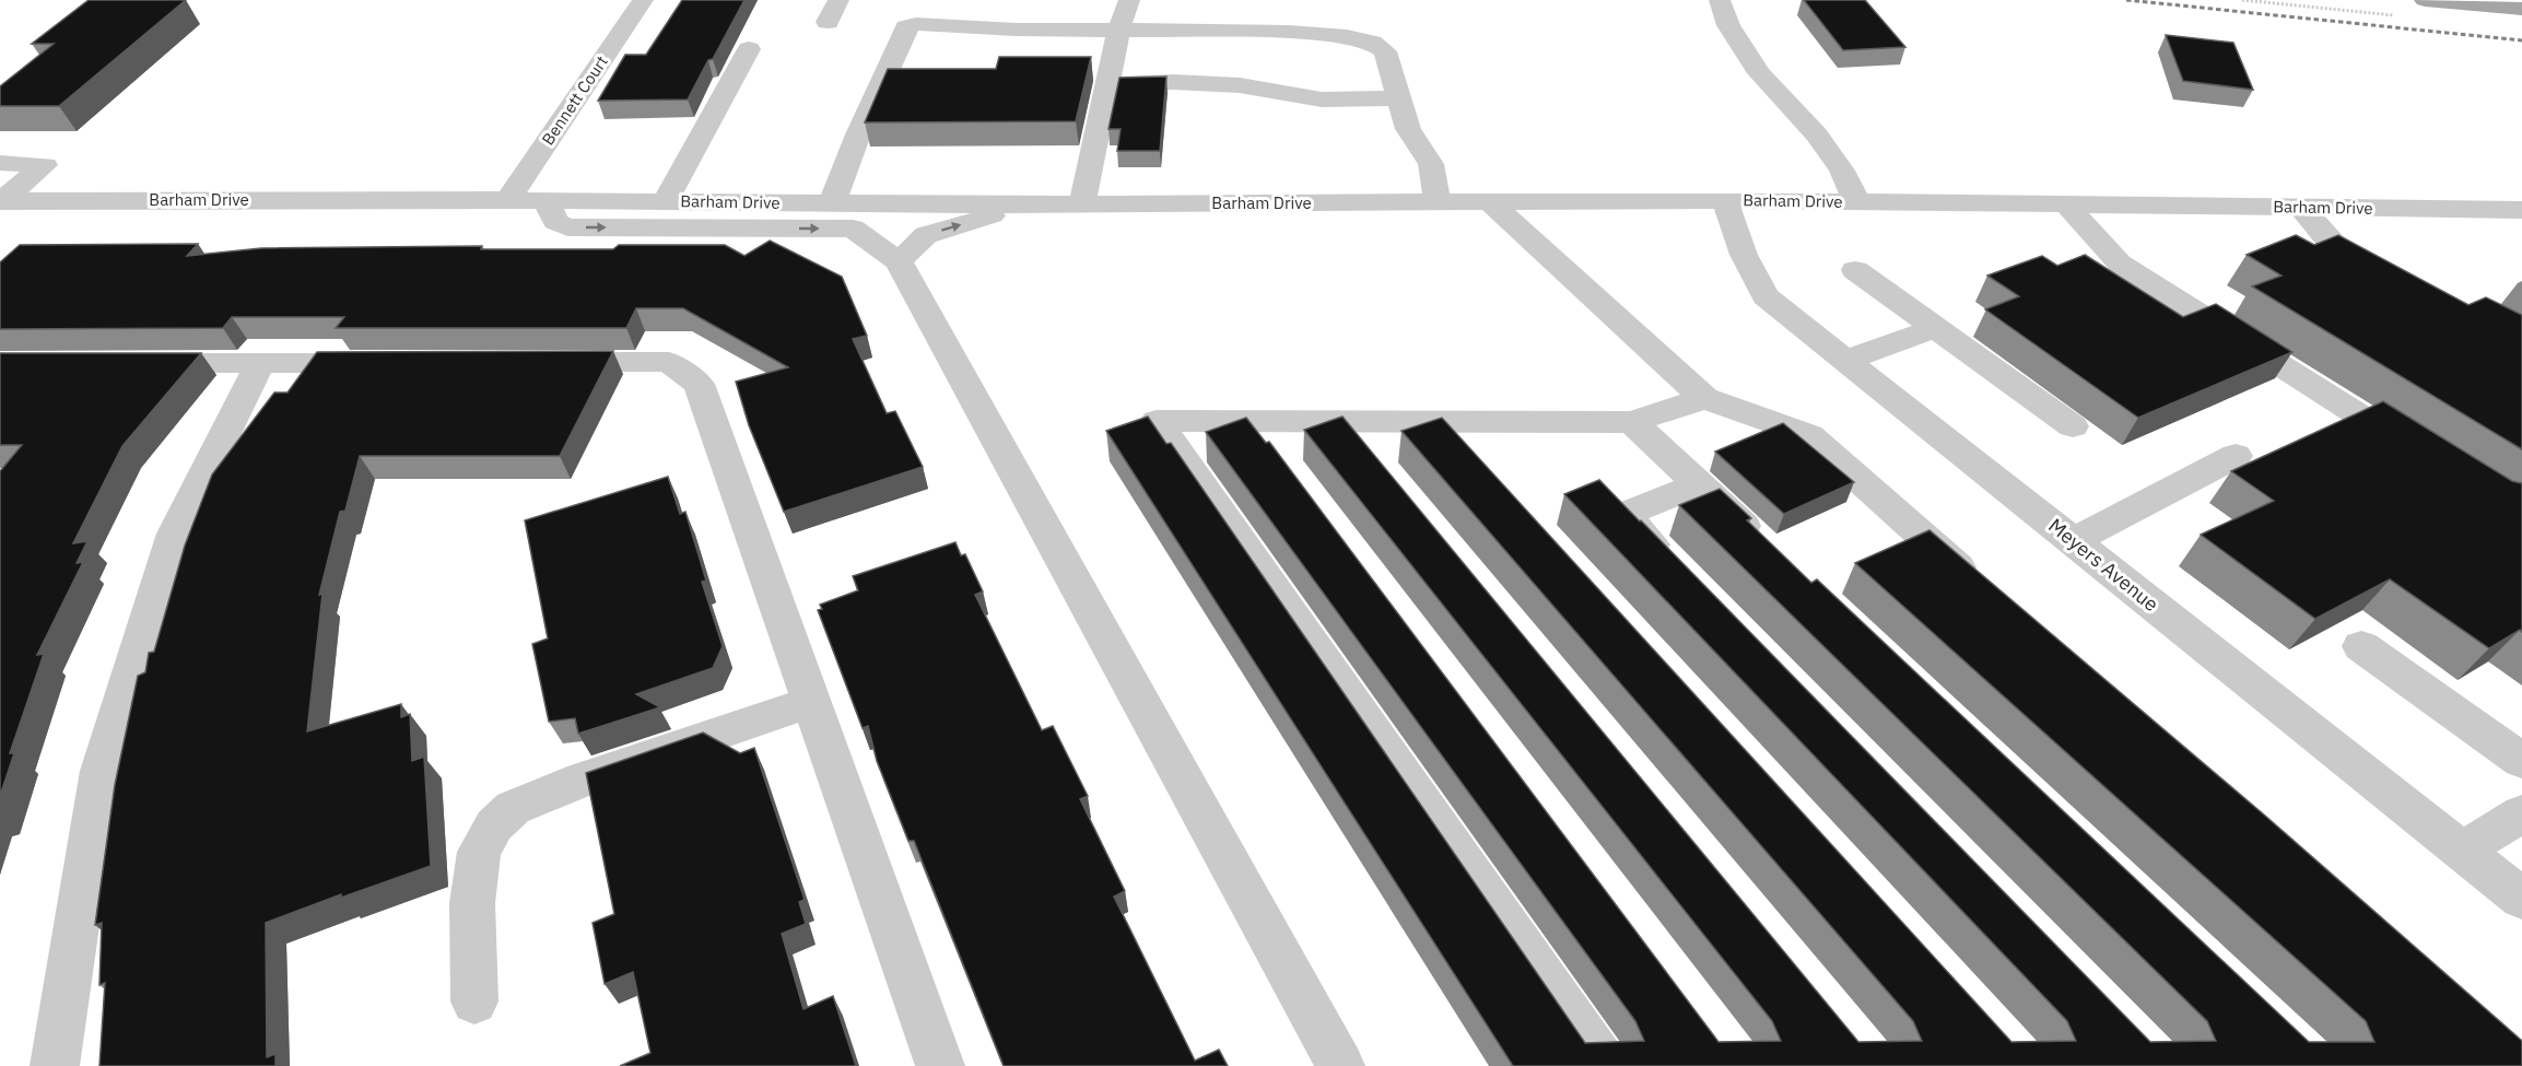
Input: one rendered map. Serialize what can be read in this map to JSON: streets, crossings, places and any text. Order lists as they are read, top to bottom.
{
  "streets": {
    "street": ["Bennett Court", "Barham Drive", "Meyers Avenue"]
  },
  "crossings": [
    ["Bennett Court", "Barham Drive"],
    ["Barham Drive", "Meyers Avenue"]
  ]
}
